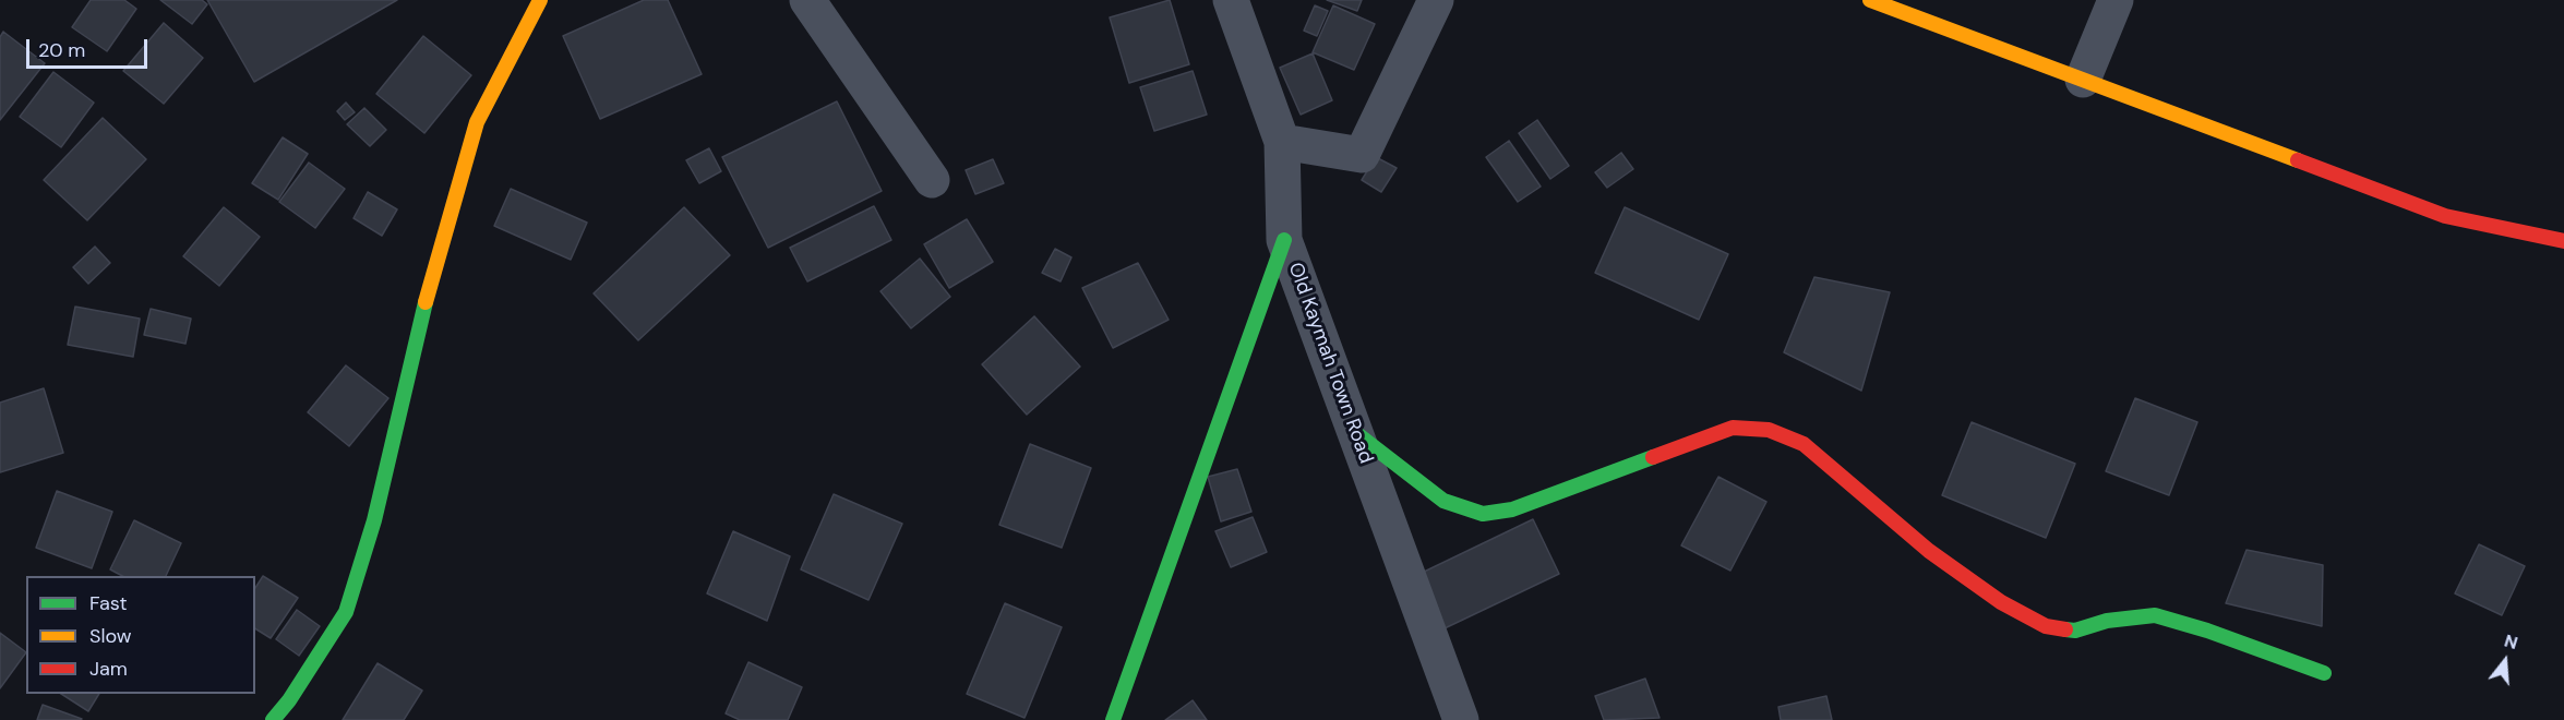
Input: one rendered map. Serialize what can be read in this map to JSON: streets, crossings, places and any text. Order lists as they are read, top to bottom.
{
  "streets": {
    "street": ["Old Kaymah Town Road"]
  },
  "legend": ["Fast", "Slow", "Jam"],
  "scale_bar": "20 m",
  "north": "top"
}
